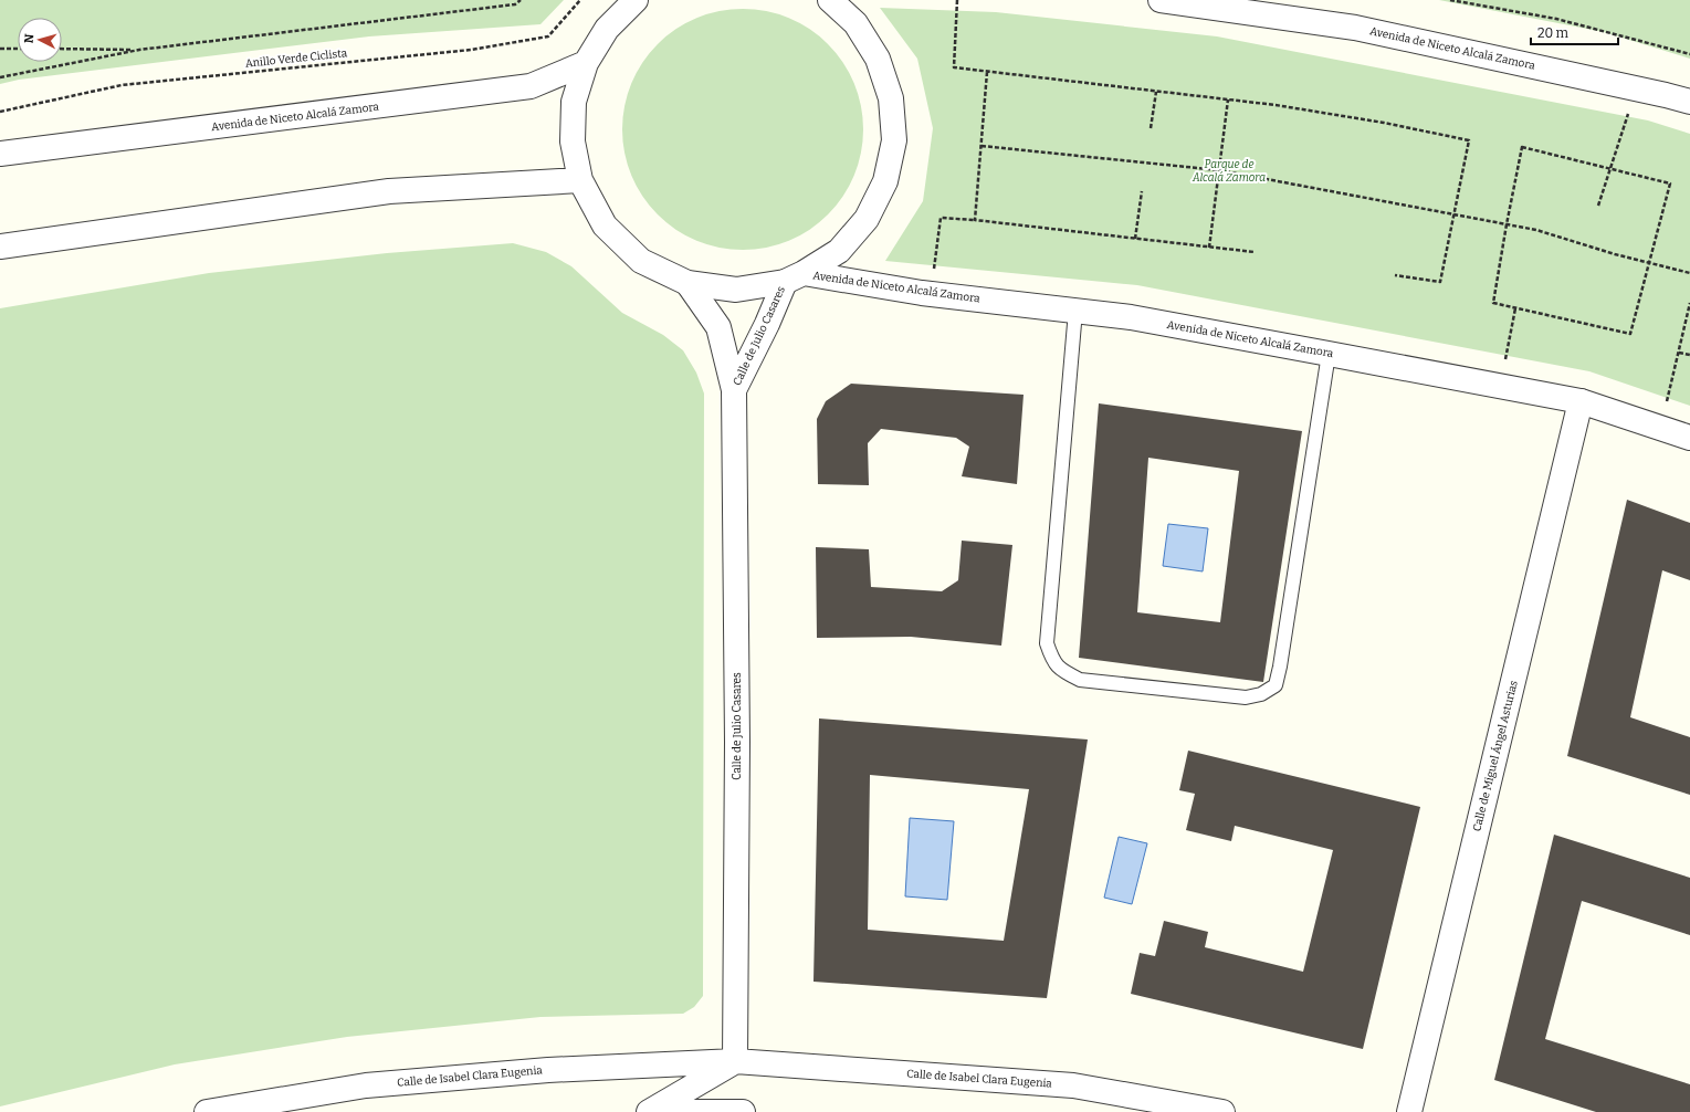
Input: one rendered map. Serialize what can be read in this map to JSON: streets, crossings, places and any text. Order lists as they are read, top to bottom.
{
  "streets": {
    "street": [
      "Avenida de Niceto Alcalá Zamora",
      "Calle de Julio Casares",
      "Calle de Miguel Ángel Asturias",
      "Calle de Isabel Clara Eugenia"
    ],
    "path": ["Anillo Verde Ciclista"]
  },
  "crossings": [
    ["Avenida de Niceto Alcalá Zamora", "Calle de Julio Casares"],
    ["Avenida de Niceto Alcalá Zamora", "Calle de Miguel Ángel Asturias"],
    ["Calle de Julio Casares", "Calle de Isabel Clara Eugenia"]
  ],
  "parks": ["Parque de Alcalá Zamora"],
  "scale_bar": "20 m",
  "north": "left"
}
